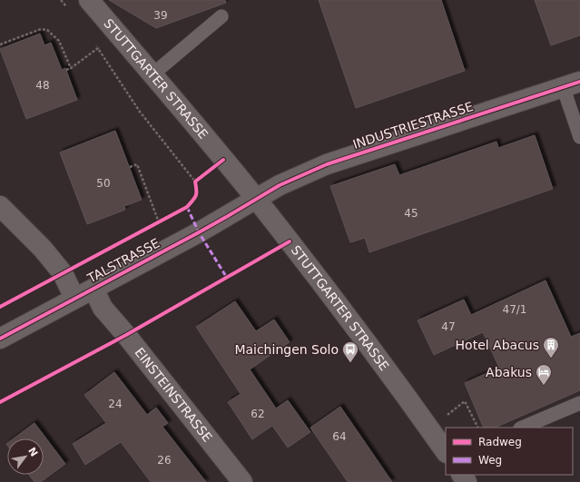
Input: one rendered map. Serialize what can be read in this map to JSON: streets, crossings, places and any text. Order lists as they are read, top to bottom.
{
  "streets": {
    "street": [
      "STUTTGARTER STRASSE",
      "INDUSTRIESTRASSE",
      "TALSTRASSE",
      "EINSTEINSTRASSE"
    ]
  },
  "crossings": [
    ["STUTTGARTER STRASSE", "INDUSTRIESTRASSE"],
    ["STUTTGARTER STRASSE", "TALSTRASSE"],
    ["INDUSTRIESTRASSE", "TALSTRASSE"],
    ["TALSTRASSE", "EINSTEINSTRASSE"]
  ],
  "places": {
    "building": ["Hotel Abacus"],
    "bus stop": ["Maichingen Solo"],
    "hotel": ["Abakus"]
  },
  "house_numbers": [
    "39",
    "48",
    "50",
    "45",
    "47/1",
    "47",
    "24",
    "62",
    "64",
    "26"
  ],
  "legend": ["Radweg", "Weg"],
  "north": "top right"
}
